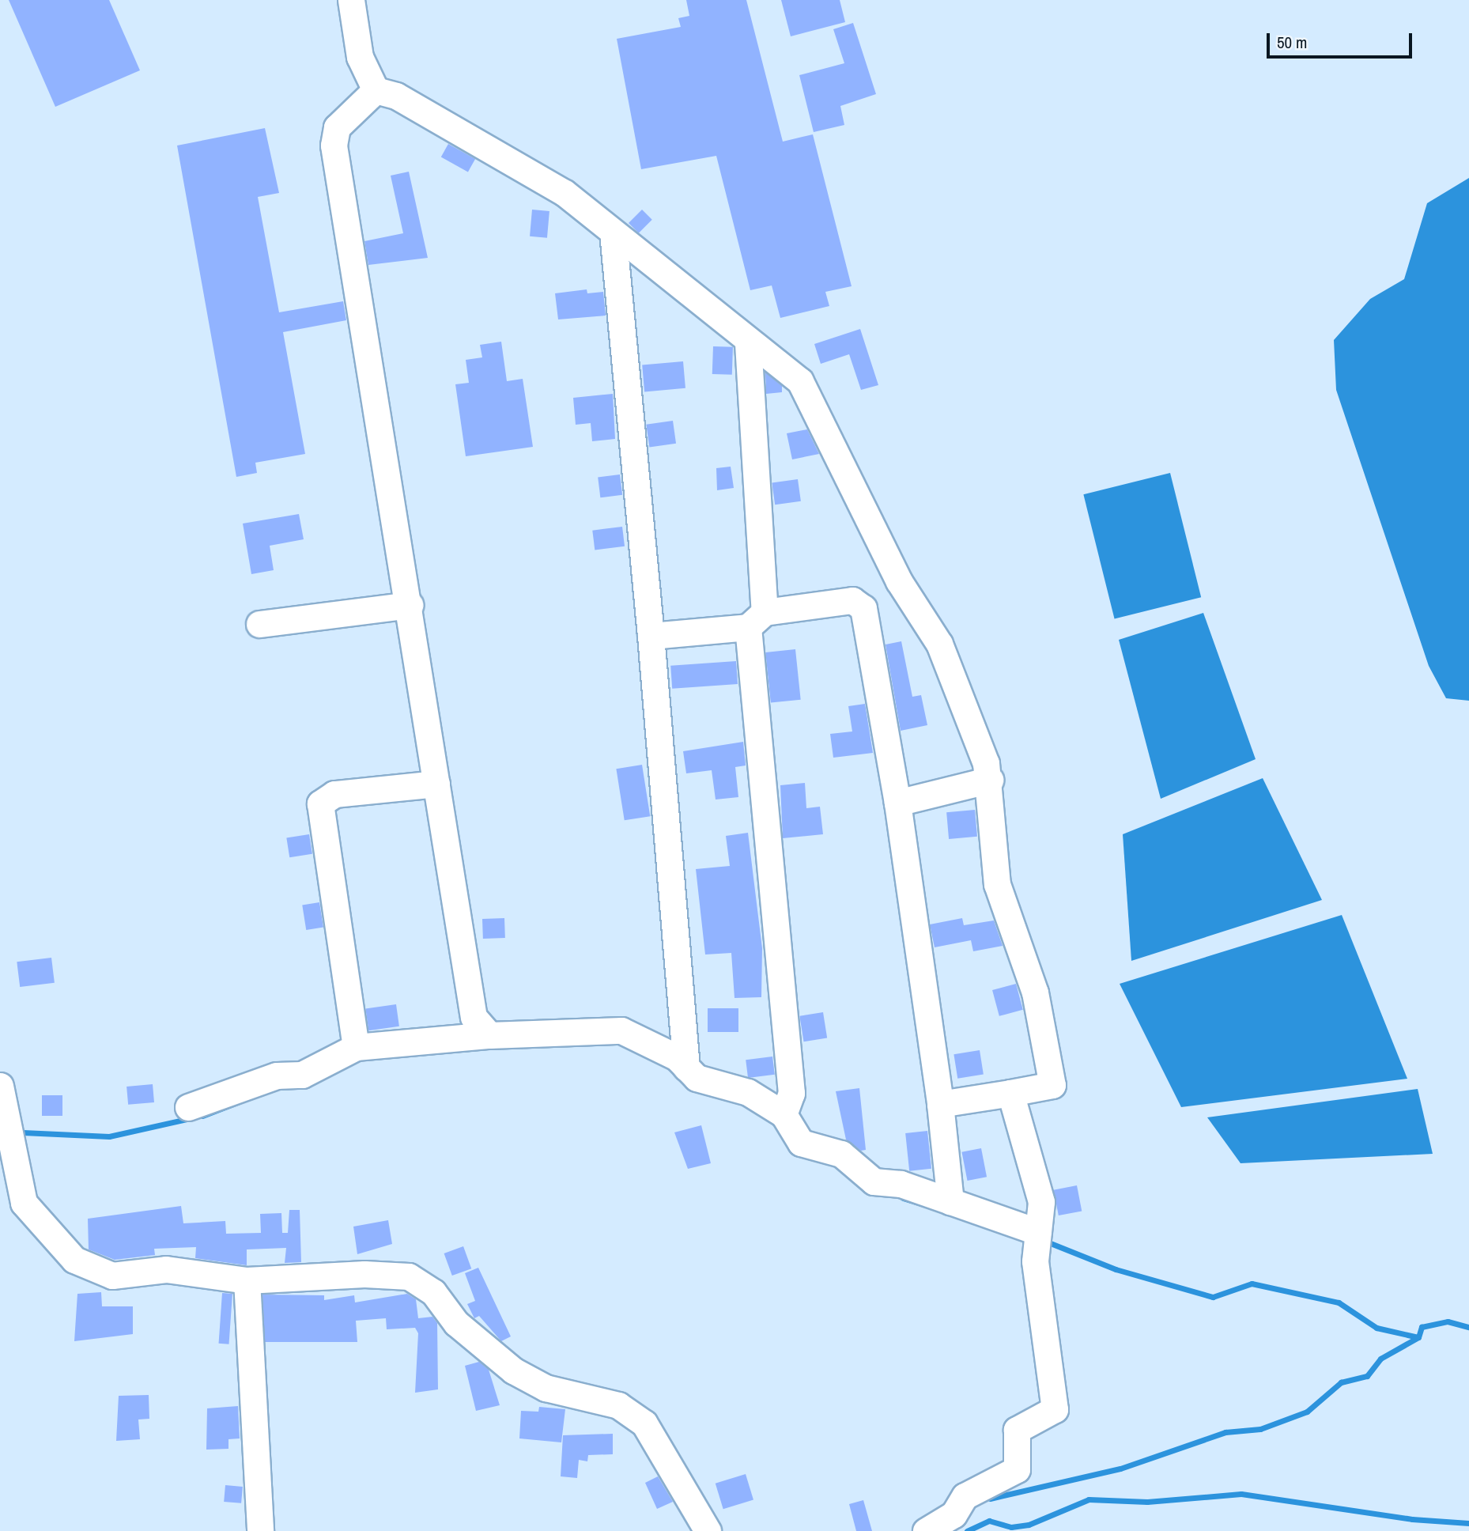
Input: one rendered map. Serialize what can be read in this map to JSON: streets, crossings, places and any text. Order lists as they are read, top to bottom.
{
  "scale_bar": "50 m"
}
